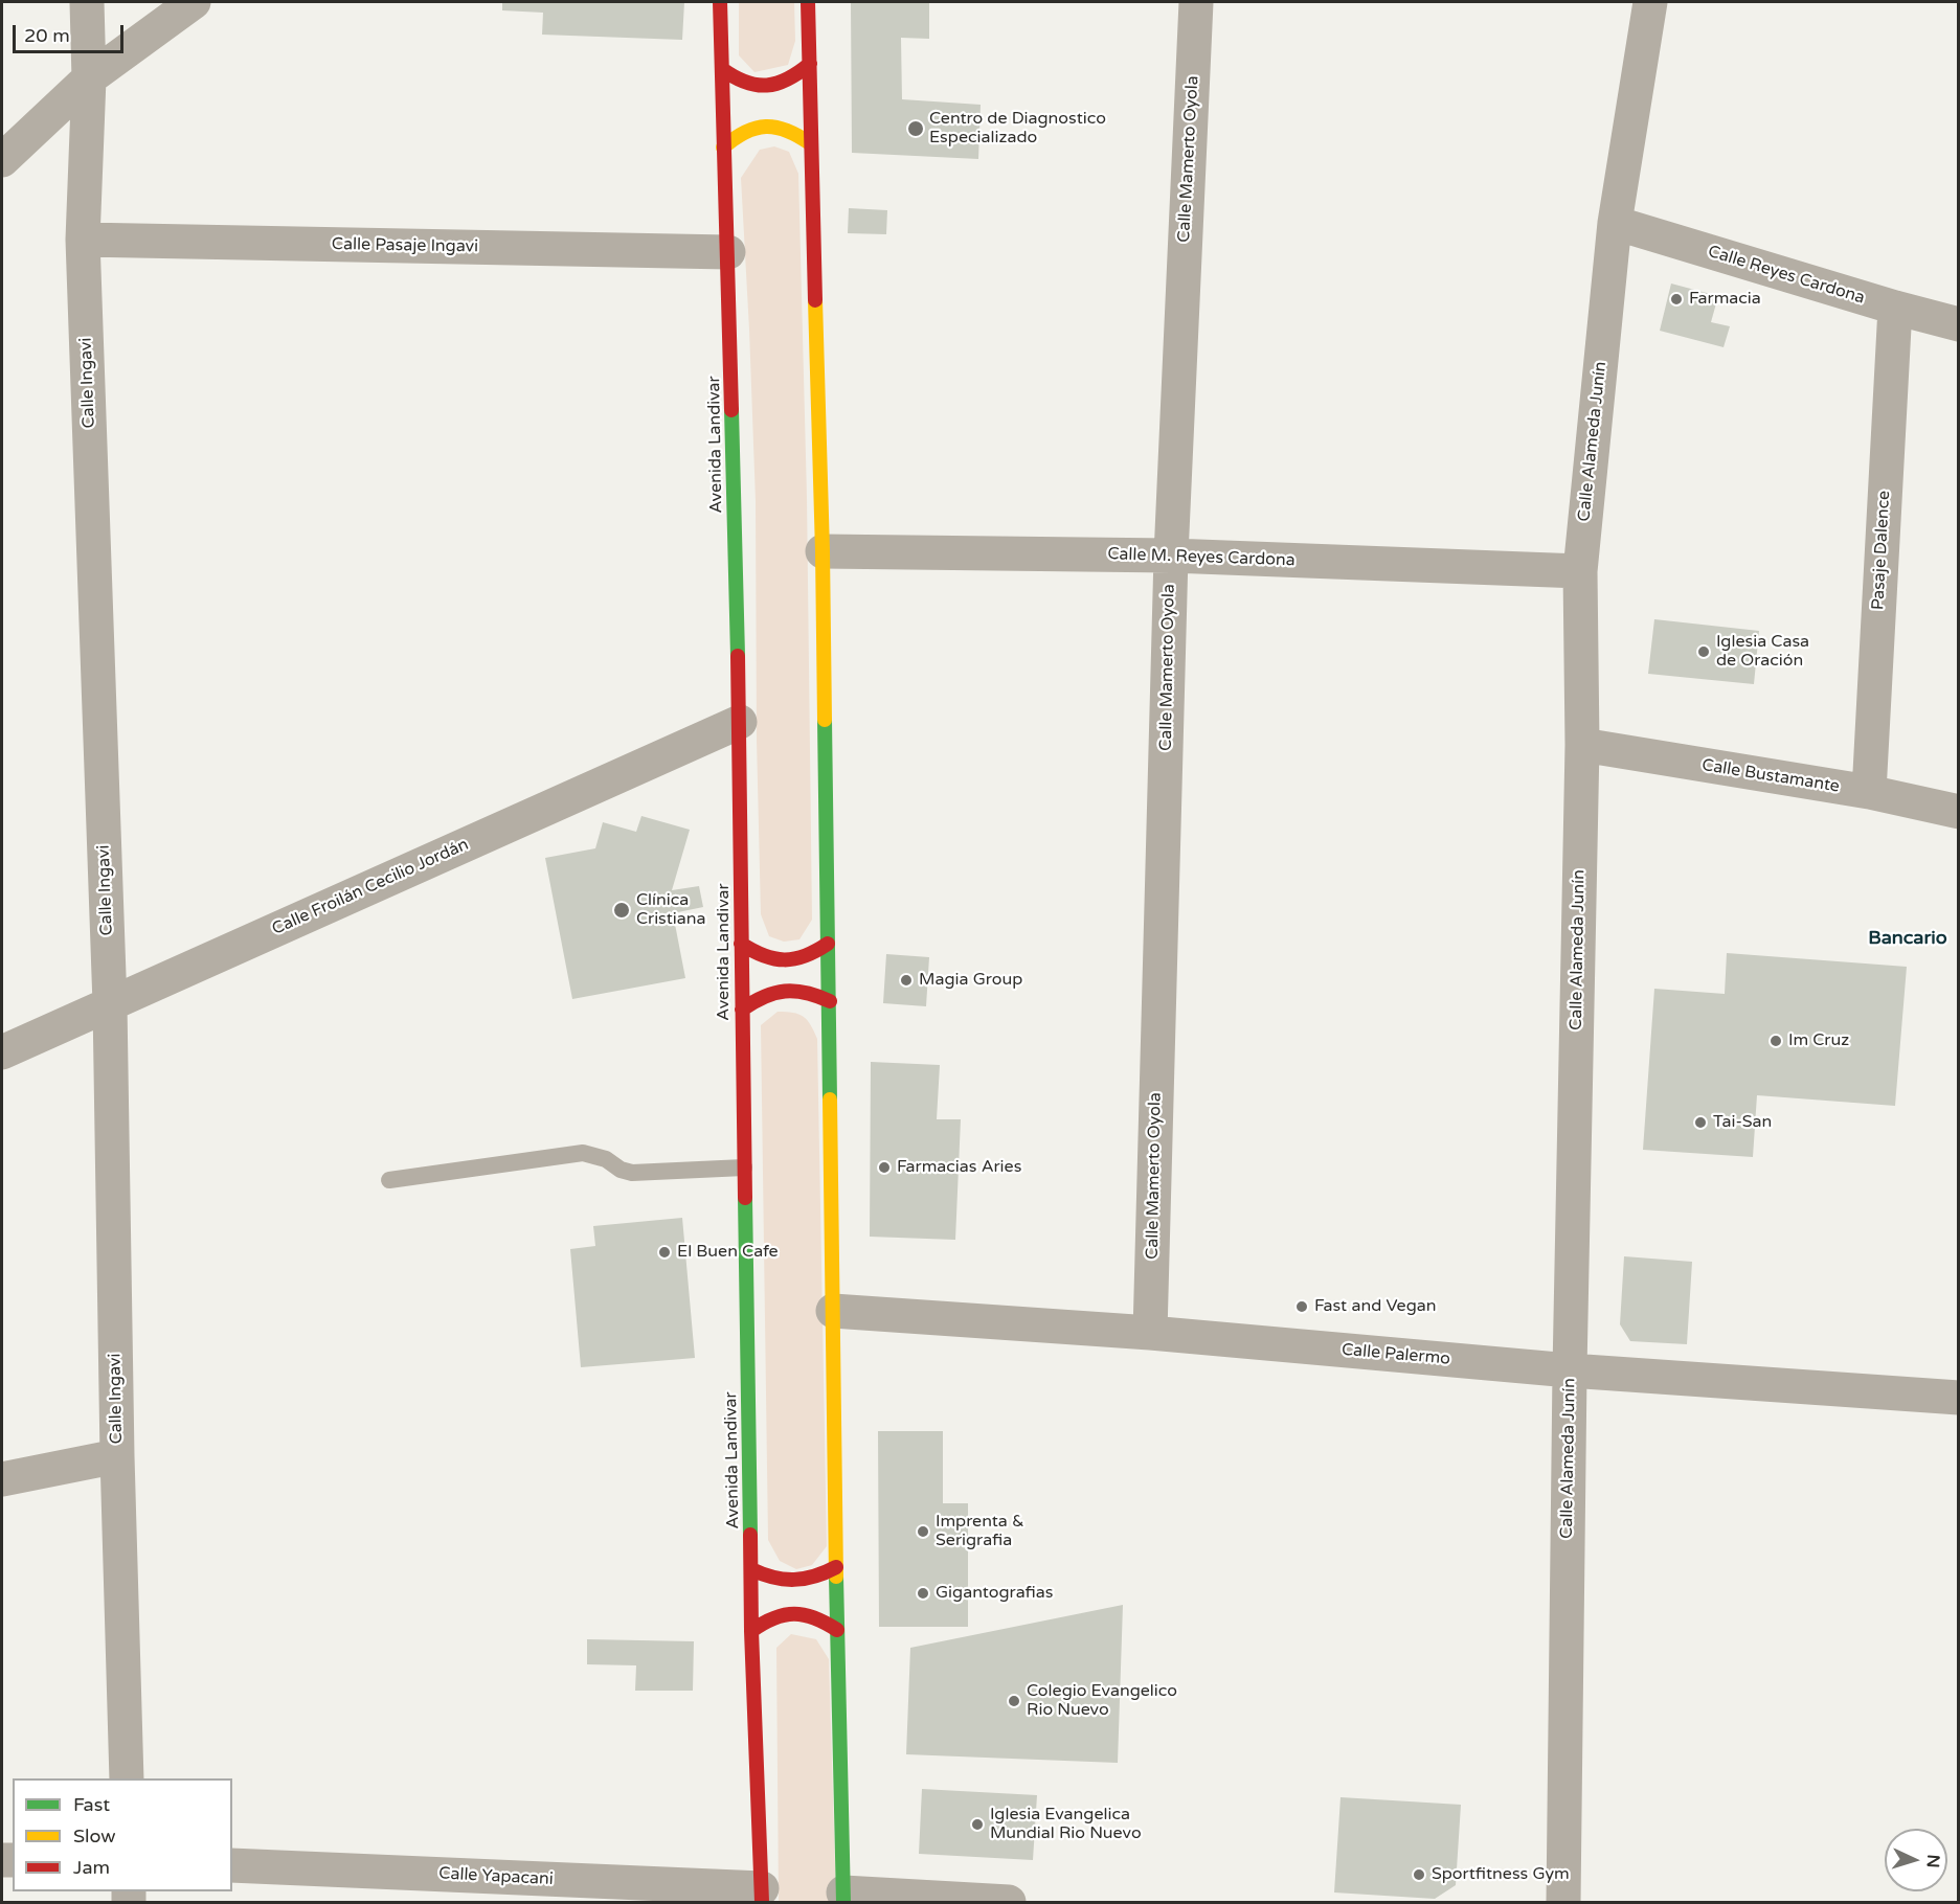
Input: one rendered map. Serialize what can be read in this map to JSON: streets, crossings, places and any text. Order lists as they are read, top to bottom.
{
  "streets": {
    "main road": ["Avenida Landivar"],
    "street": [
      "Calle Mamerto Oyola",
      "Calle Pasaje Ingavi",
      "Calle Reyes Cardona",
      "Calle Ingavi",
      "Calle Alameda Junín",
      "Pasaje Dalence",
      "Calle M. Reyes Cardona",
      "Calle Bustamante",
      "Calle Froilán Cecilio Jordán",
      "Calle Palermo",
      "Calle Yapacani"
    ]
  },
  "crossings": [
    ["Calle Mamerto Oyola", "Calle M. Reyes Cardona"],
    ["Calle Mamerto Oyola", "Calle Palermo"],
    ["Calle Pasaje Ingavi", "Calle Ingavi"],
    ["Calle Pasaje Ingavi", "Avenida Landivar"],
    ["Calle Reyes Cardona", "Calle Alameda Junín"],
    ["Calle Reyes Cardona", "Pasaje Dalence"],
    ["Calle Ingavi", "Calle Froilán Cecilio Jordán"],
    ["Calle Alameda Junín", "Calle M. Reyes Cardona"],
    ["Calle Alameda Junín", "Calle Bustamante"],
    ["Calle Alameda Junín", "Calle Palermo"],
    ["Avenida Landivar", "Calle Froilán Cecilio Jordán"],
    ["Avenida Landivar", "Calle Yapacani"],
    ["Pasaje Dalence", "Calle Bustamante"]
  ],
  "districts": ["Bancario"],
  "places": [
    "Centro de Diagnostico Especializado",
    "Farmacia",
    "Iglesia Casa de Oración",
    "Clínica Cristiana",
    "Magia Group",
    "Im Cruz",
    "Tai-San",
    "Farmacias Aries",
    "El Buen Cafe",
    "Fast and Vegan",
    "Imprenta & Serigrafia",
    "Gigantografias",
    "Colegio Evangelico Rio Nuevo",
    "Iglesia Evangelica Mundial Rio Nuevo",
    "Sportfitness Gym"
  ],
  "legend": ["Fast", "Slow", "Jam"],
  "scale_bar": "20 m",
  "north": "right"
}
